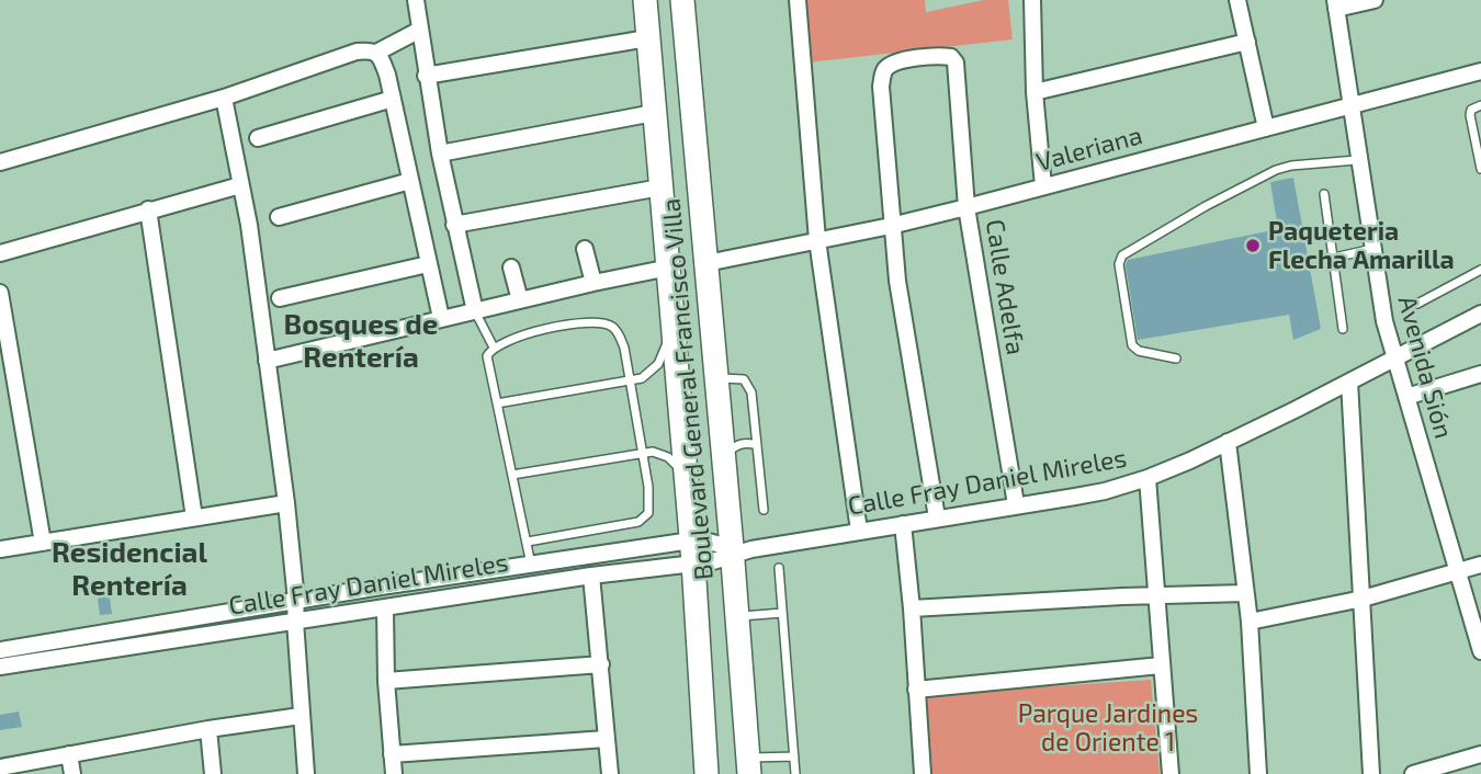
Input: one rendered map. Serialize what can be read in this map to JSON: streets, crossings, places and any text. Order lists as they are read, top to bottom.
{
  "streets": {
    "main road": ["Boulevard General Francisco Villa"],
    "street": [
      "Valeriana",
      "Calle Adelfa",
      "Avenida Sión",
      "Calle Fray Daniel Mireles"
    ]
  },
  "crossings": [
    ["Valeriana", "Calle Adelfa"],
    ["Valeriana", "Avenida Sión"],
    ["Valeriana", "Boulevard General Francisco Villa"],
    ["Calle Adelfa", "Calle Fray Daniel Mireles"],
    ["Avenida Sión", "Calle Fray Daniel Mireles"],
    ["Boulevard General Francisco Villa", "Calle Fray Daniel Mireles"]
  ],
  "districts": ["Bosques de Rentería", "Residencial Rentería"],
  "parks": ["Parque Jardines de Oriente 1"],
  "places": ["Paqueteria Flecha Amarilla"]
}
